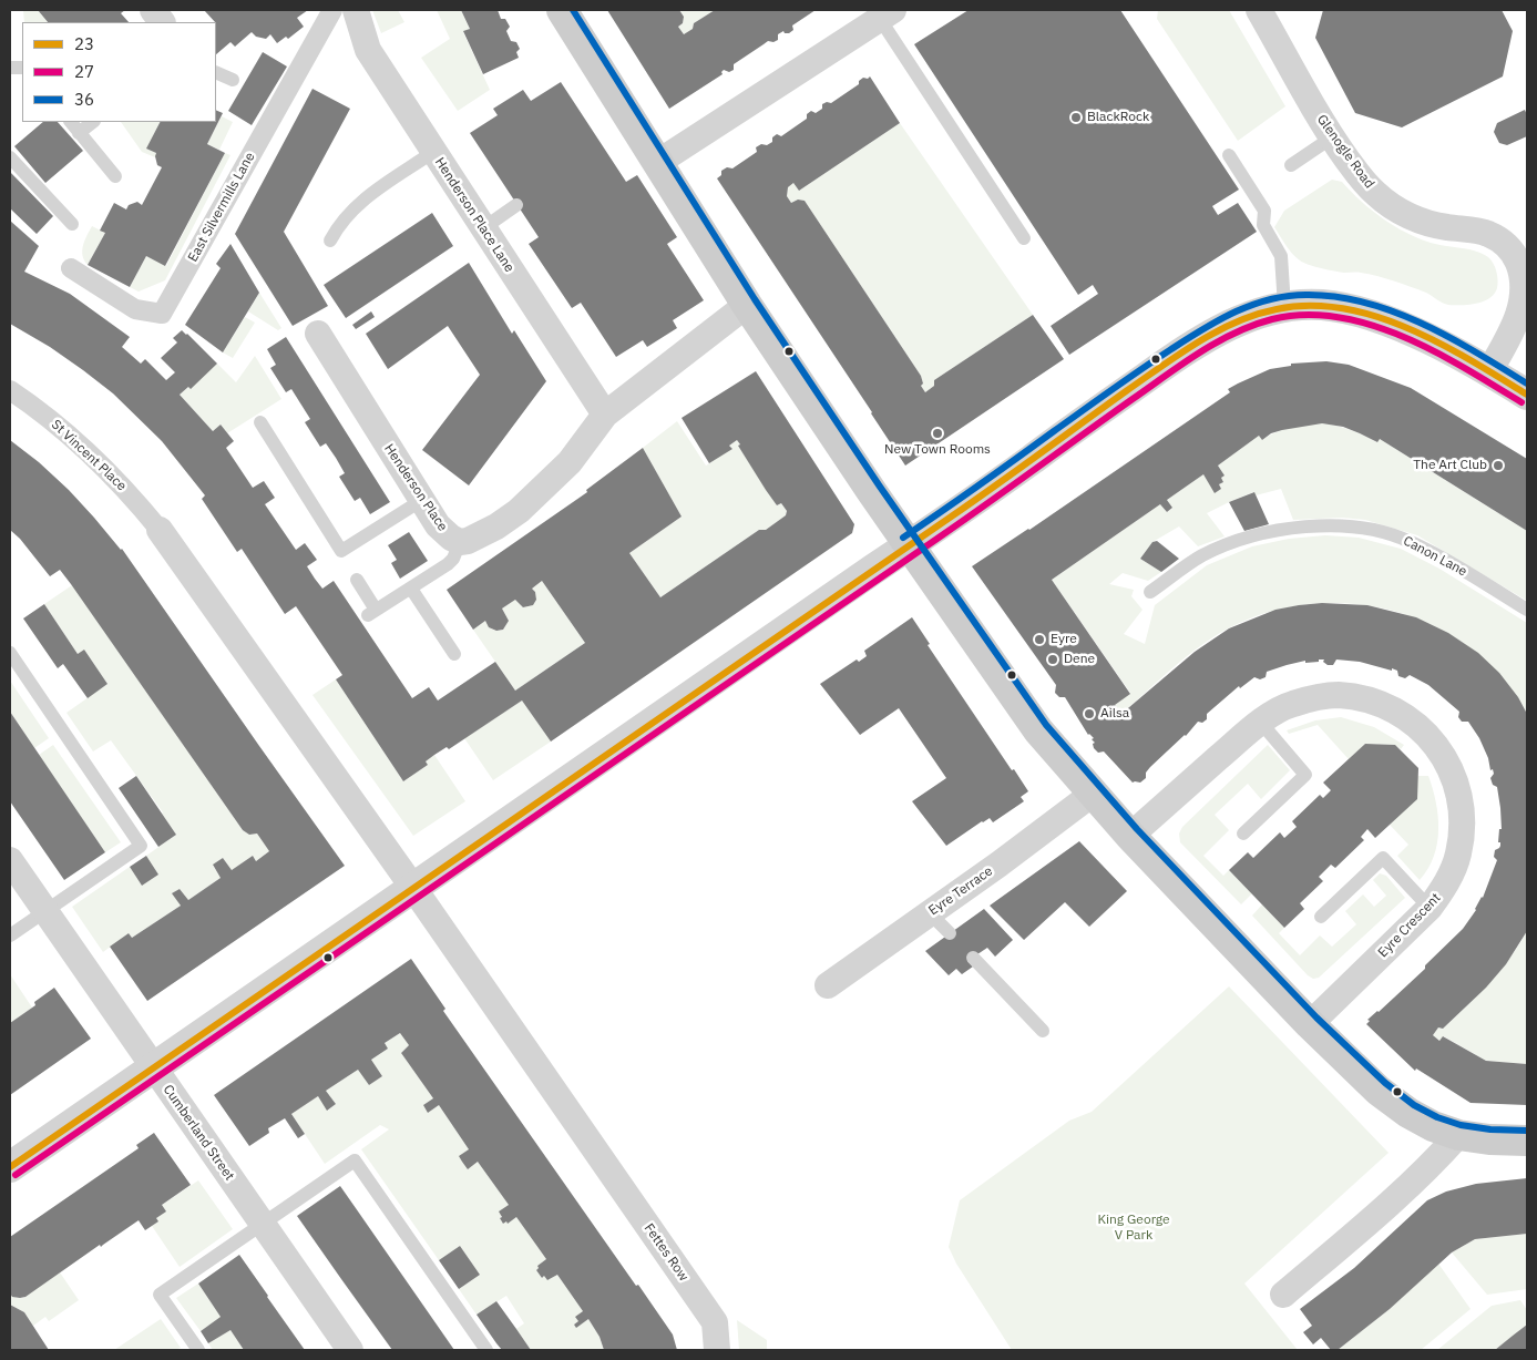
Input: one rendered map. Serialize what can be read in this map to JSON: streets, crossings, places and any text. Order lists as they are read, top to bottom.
{
  "streets": {
    "street": [
      "Glenogle Road",
      "East Silvermills Lane",
      "Henderson Place Lane",
      "St Vincent Place",
      "Henderson Place",
      "Eyre Terrace",
      "Eyre Crescent",
      "Cumberland Street",
      "Fettes Row"
    ],
    "lane": ["Canon Lane"]
  },
  "crossings": [
    ["Henderson Place Lane", "Henderson Place"],
    ["St Vincent Place", "Fettes Row"]
  ],
  "parks": ["King George V Park"],
  "places": [
    "BlackRock",
    "New Town Rooms",
    "The Art Club",
    "Eyre",
    "Dene",
    "Ailsa"
  ],
  "lines": ["transit line 36", "transit line 23", "transit line 27"],
  "legend": ["23", "27", "36"]
}
